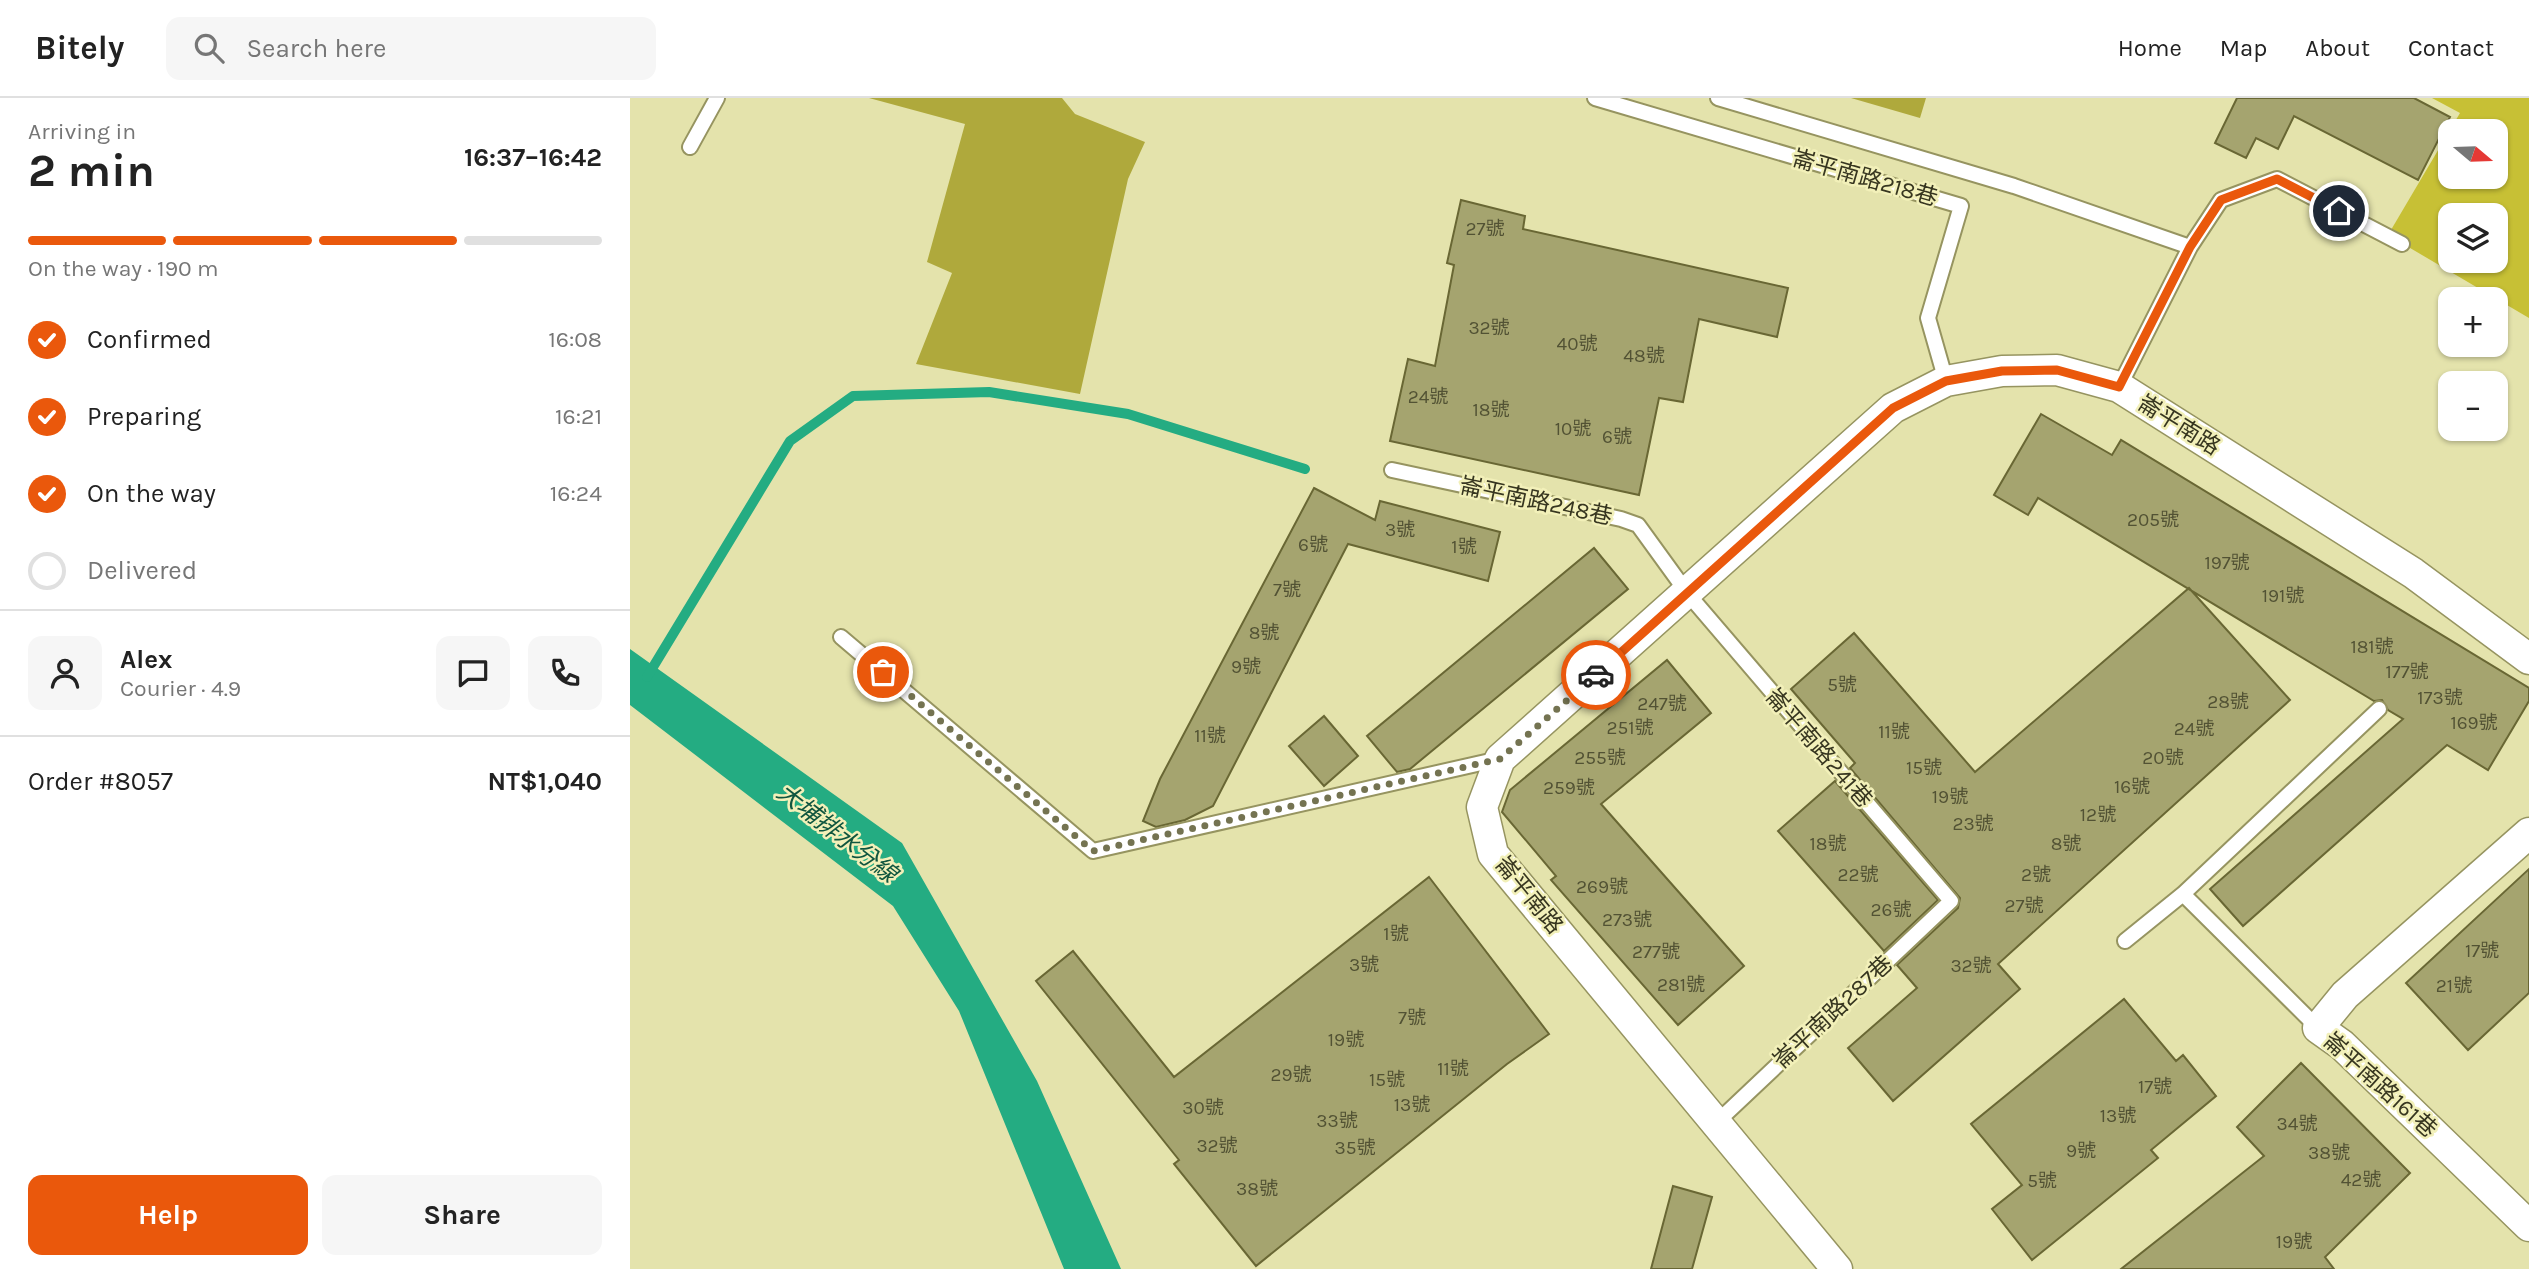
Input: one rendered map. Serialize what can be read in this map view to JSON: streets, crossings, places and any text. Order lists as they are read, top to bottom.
{
  "streets": {
    "street": ["崙平南路", "崙平南路161巷"],
    "lane": [
      "崙平南路218巷",
      "崙平南路248巷",
      "崙平南路241巷",
      "崙平南路287巷"
    ]
  },
  "crossings": [
    ["崙平南路218巷", "崙平南路"],
    ["崙平南路", "崙平南路248巷"],
    ["崙平南路", "崙平南路241巷"],
    ["崙平南路", "崙平南路287巷"],
    ["崙平南路248巷", "崙平南路241巷"],
    ["崙平南路241巷", "崙平南路287巷"]
  ],
  "water": ["大埔排水分線"],
  "house_numbers": [
    "27號",
    "32號",
    "40號",
    "48號",
    "24號",
    "18號",
    "10號",
    "6號",
    "205號",
    "3號",
    "6號",
    "1號",
    "197號",
    "7號",
    "191號",
    "8號",
    "181號",
    "9號",
    "177號",
    "5號",
    "173號",
    "28號",
    "247號",
    "169號",
    "251號",
    "24號",
    "11號",
    "11號",
    "255號",
    "20號",
    "15號",
    "16號",
    "259號",
    "19號",
    "12號",
    "23號",
    "18號",
    "8號",
    "22號",
    "2號",
    "269號",
    "27號",
    "26號",
    "273號",
    "1號",
    "17號",
    "277號",
    "3號",
    "32號",
    "281號",
    "21號",
    "7號",
    "19號",
    "11號",
    "29號",
    "15號",
    "17號",
    "13號",
    "30號",
    "13號",
    "33號",
    "34號",
    "32號",
    "35號",
    "9號",
    "38號",
    "42號",
    "5號",
    "38號",
    "19號"
  ],
  "north": "right",
  "page": {
    "header": "Bitely",
    "search": "Search here",
    "nav": [
      "Home",
      "Map",
      "About",
      "Contact"
    ],
    "heading": ["2 min", "Arriving in", "16:37–16:42"],
    "panel": [
      "Alex",
      "Courier · 4.9",
      "Order #8057",
      "NT$1,040"
    ],
    "map_buttons": ["+", "−"],
    "bar": "On the way · 190 m",
    "list": [
      ["Confirmed", "16:08"],
      ["Preparing", "16:21"],
      ["On the way", "16:24"],
      "Delivered"
    ],
    "buttons": ["Help", "Share"]
  }
}
